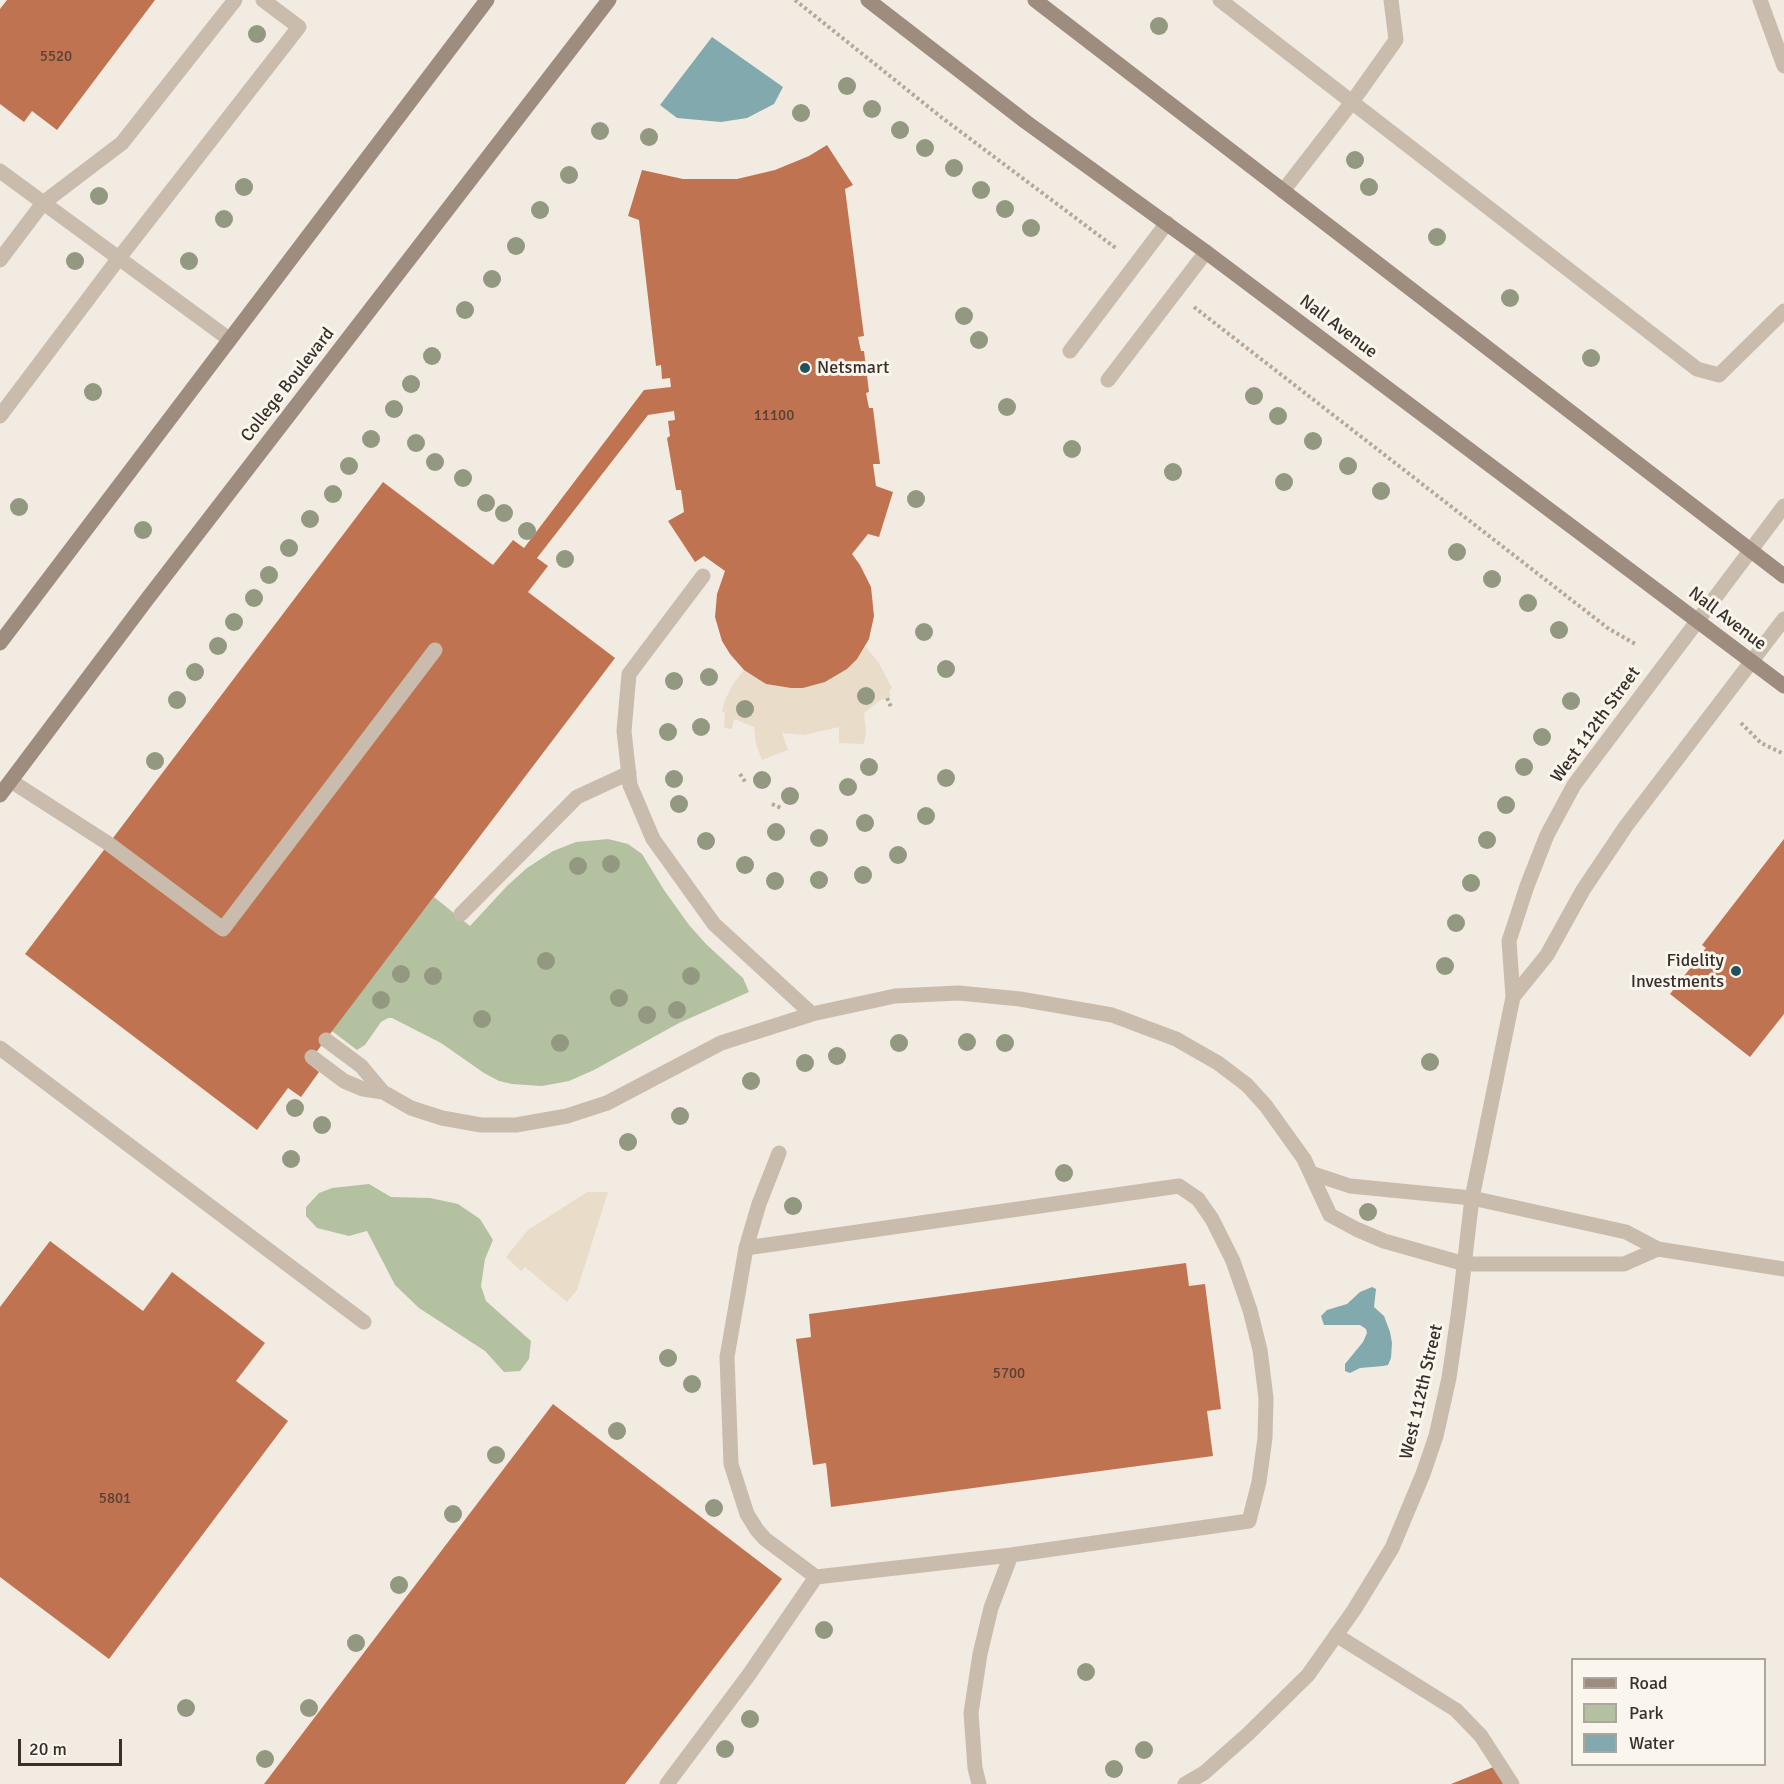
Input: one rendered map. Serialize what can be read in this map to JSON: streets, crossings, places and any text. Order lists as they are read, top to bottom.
{
  "streets": {
    "main road": ["Nall Avenue", "College Boulevard"],
    "street": ["West 112th Street"]
  },
  "crossings": [
    ["Nall Avenue", "West 112th Street"]
  ],
  "places": ["Netsmart", "Fidelity Investments"],
  "house_numbers": [
    "5520",
    "11100",
    "5700",
    "5801"
  ],
  "legend": ["Road", "Park", "Water"],
  "scale_bar": "20 m"
}
